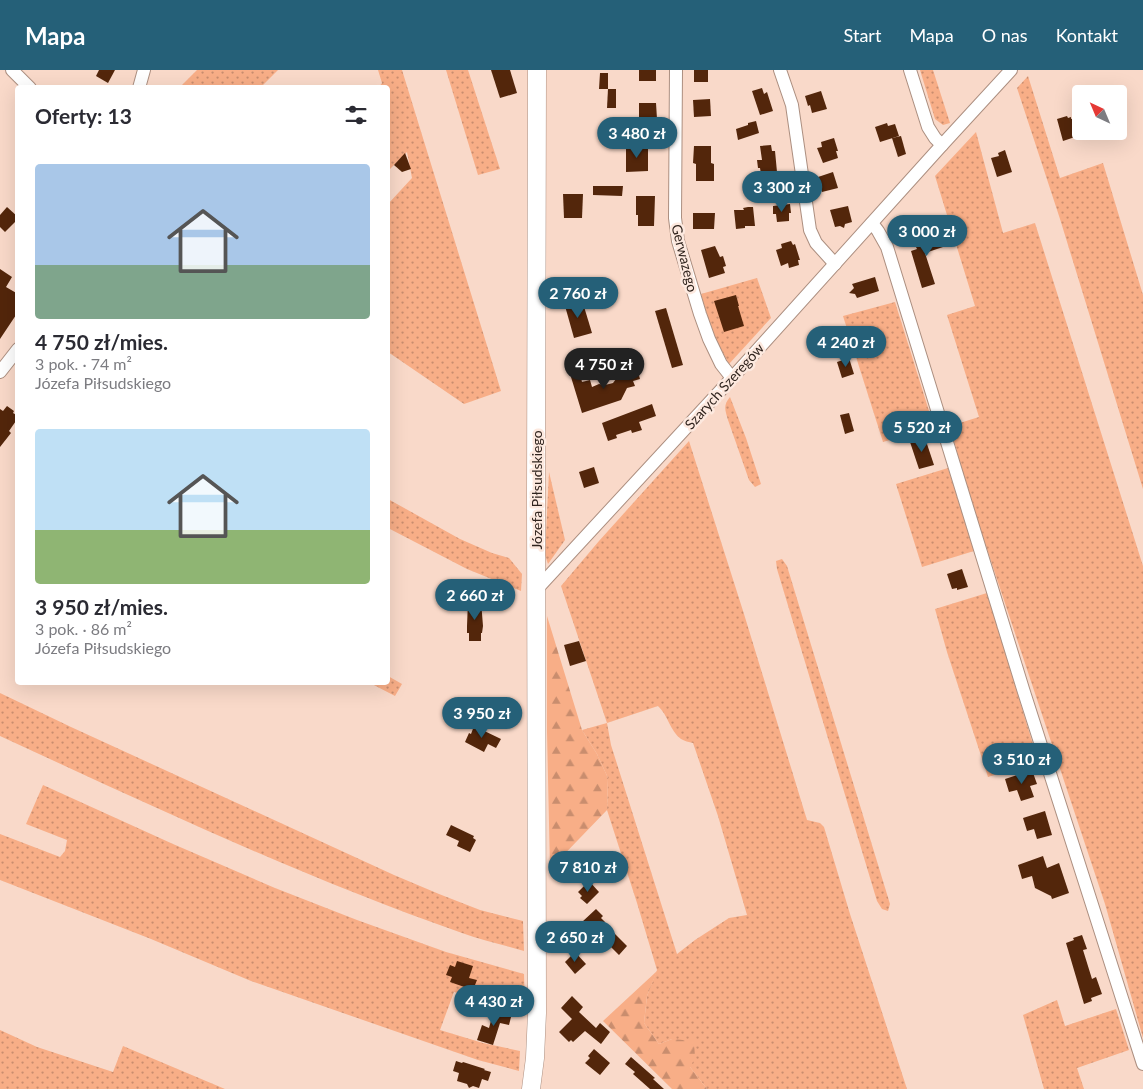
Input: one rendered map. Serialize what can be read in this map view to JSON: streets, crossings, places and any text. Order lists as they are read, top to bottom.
{
  "streets": {
    "street": ["Gerwazego", "Szarych Szeregów", "Józefa Piłsudskiego"]
  },
  "crossings": [
    ["Gerwazego", "Szarych Szeregów"],
    ["Szarych Szeregów", "Józefa Piłsudskiego"]
  ],
  "north": "top left",
  "page": {
    "header": "Mapa",
    "nav": [
      "Start",
      "Mapa",
      "O nas",
      "Kontakt"
    ],
    "heading": "Oferty: 13",
    "price": [
      "3 480 zł",
      "3 300 zł",
      "3 000 zł",
      "2 760 zł",
      "4 240 zł",
      "4 750 zł",
      "5 520 zł",
      "2 660 zł",
      "3 950 zł",
      "3 510 zł",
      "7 810 zł",
      "2 650 zł",
      "4 430 zł"
    ],
    "list": [
      {
        "name": "4 750 zł/mies.",
        "note": "3 pok. · 74 m² · Józefa Piłsudskiego"
      },
      {
        "name": "3 950 zł/mies.",
        "note": "3 pok. · 86 m² · Józefa Piłsudskiego"
      }
    ]
  }
}
